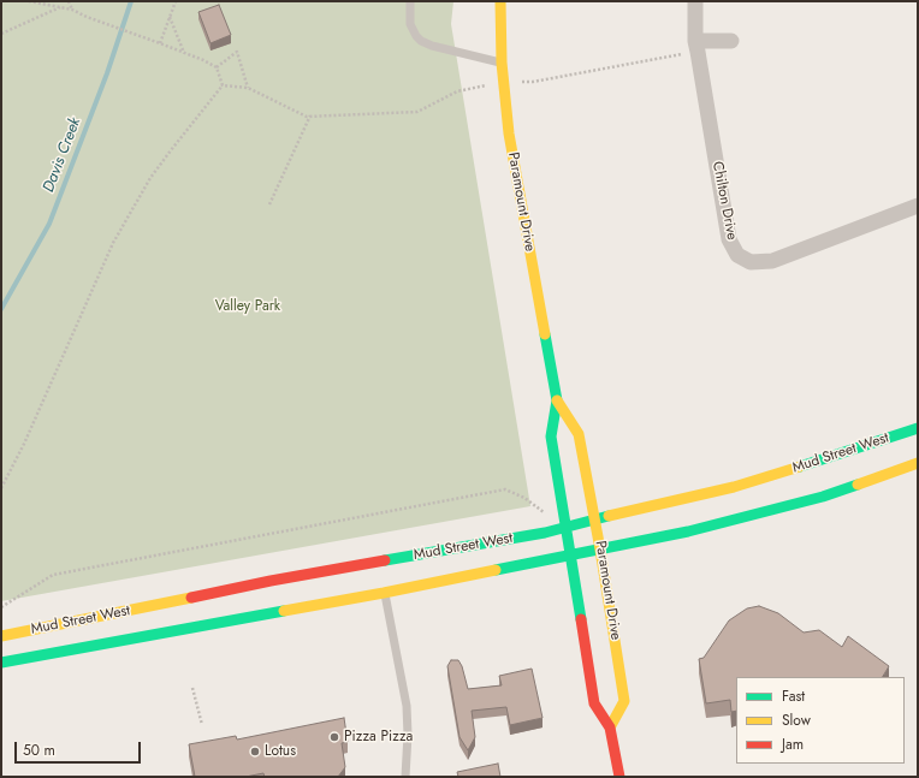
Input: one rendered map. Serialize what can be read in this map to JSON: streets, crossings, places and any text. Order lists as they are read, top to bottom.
{
  "streets": {
    "main road": ["Paramount Drive", "Mud Street West"],
    "street": ["Chilton Drive"]
  },
  "crossings": [
    ["Paramount Drive", "Mud Street West"]
  ],
  "water": ["Davis Creek"],
  "parks": ["Valley Park"],
  "places": ["Pizza Pizza", "Lotus"],
  "legend": ["Fast", "Slow", "Jam"],
  "scale_bar": "50 m"
}
